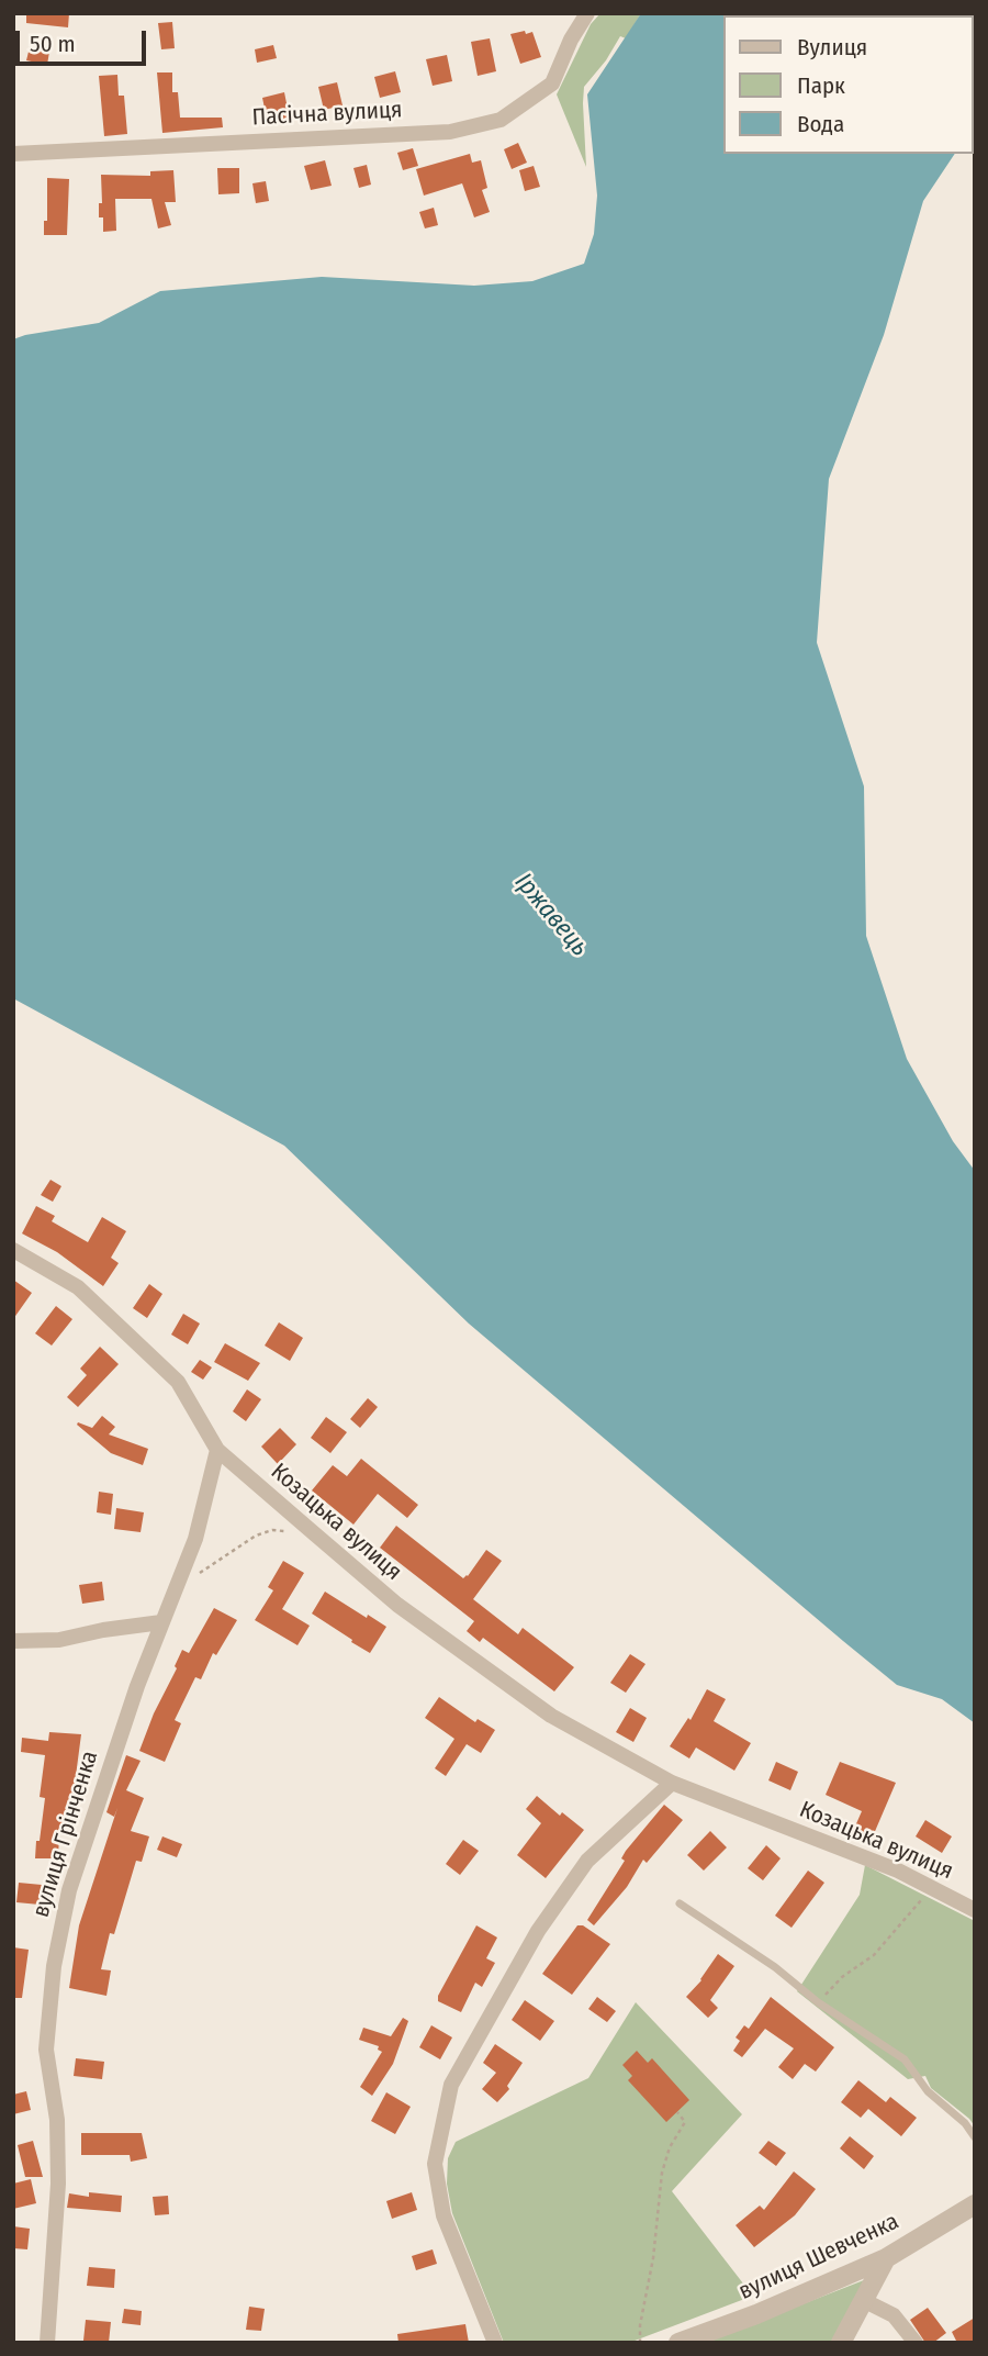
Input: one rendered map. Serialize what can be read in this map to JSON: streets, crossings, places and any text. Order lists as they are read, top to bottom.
{
  "streets": {
    "street": [
      "Пасічна вулиця",
      "Козацька вулиця",
      "вулиця Грінченка",
      "вулиця Шевченка"
    ]
  },
  "crossings": [
    ["Козацька вулиця", "вулиця Грінченка"]
  ],
  "water": ["Іржавець"],
  "legend": ["Вулиця", "Парк", "Вода"],
  "scale_bar": "50 m"
}
